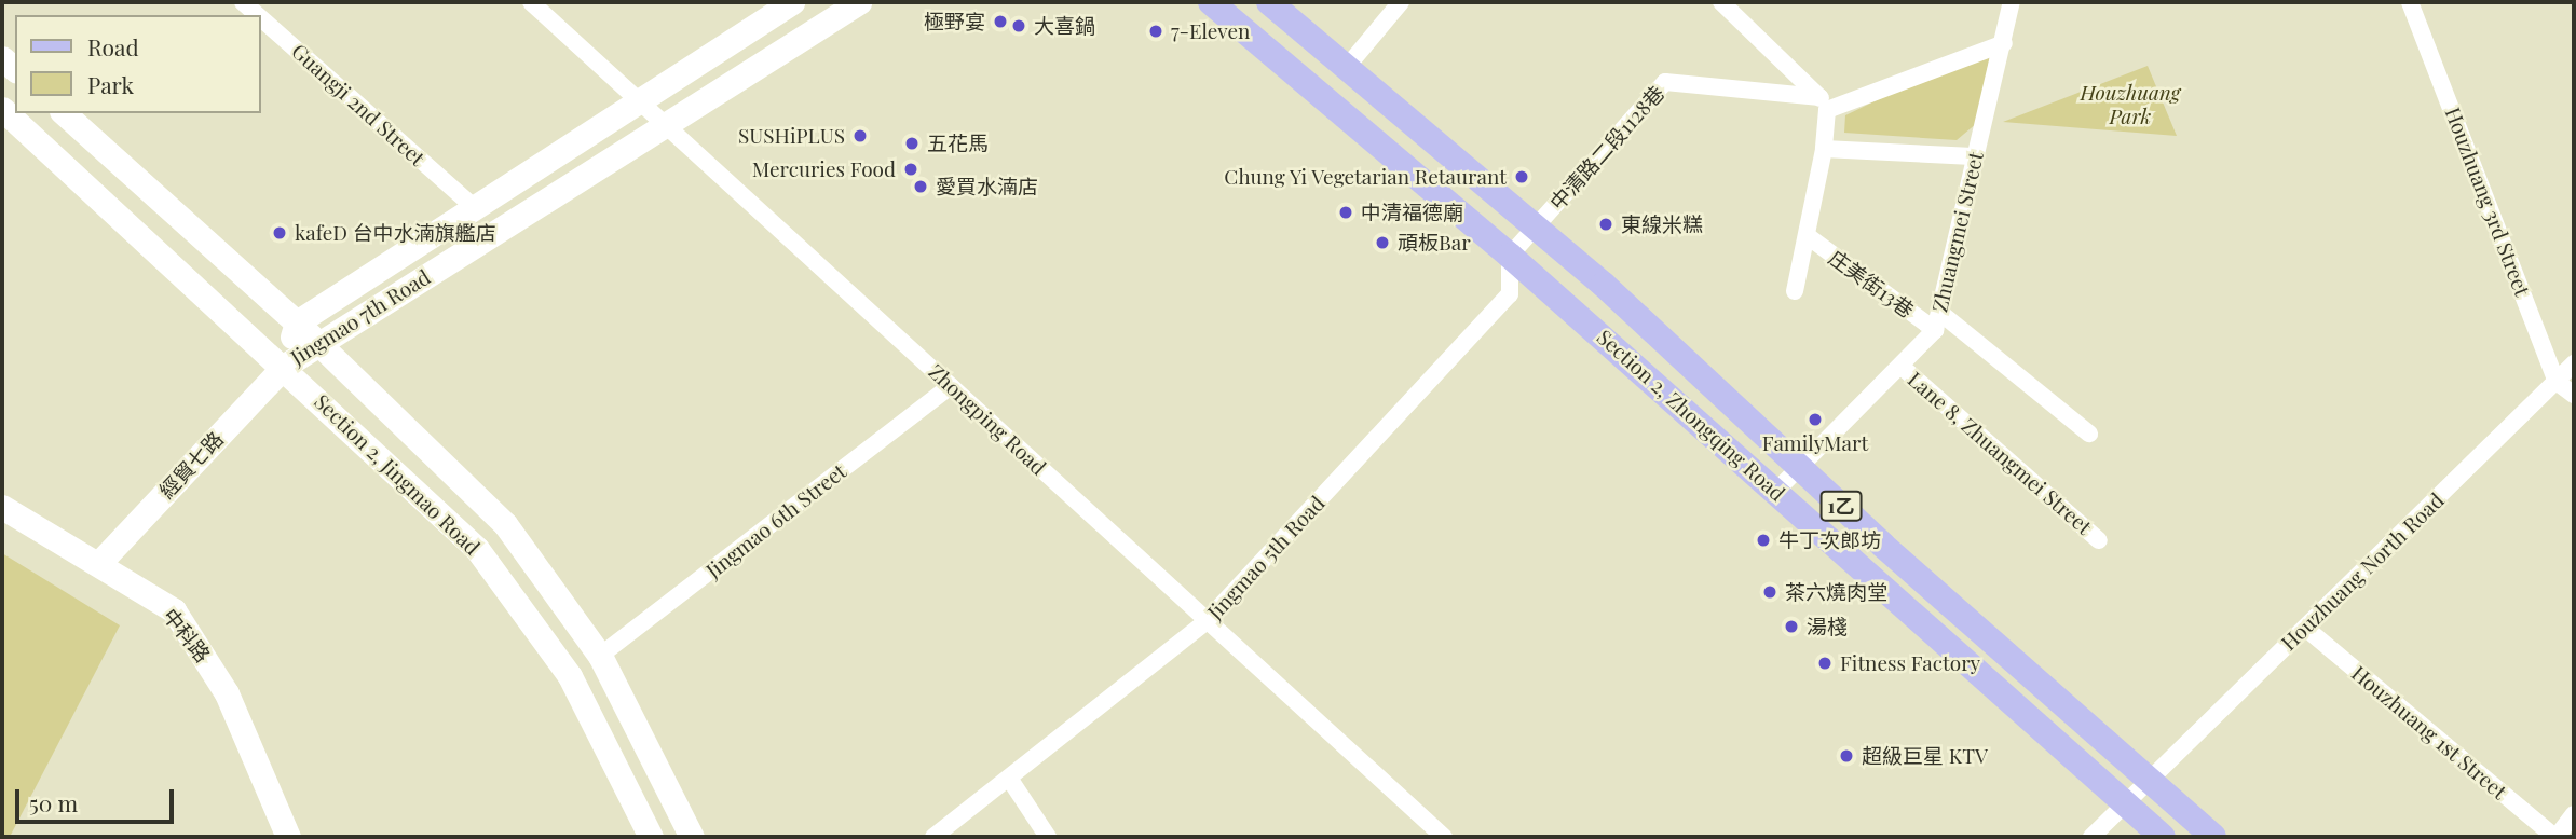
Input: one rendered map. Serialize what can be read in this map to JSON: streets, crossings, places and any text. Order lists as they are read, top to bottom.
{
  "streets": {
    "main road": ["Section 2, Zhongqing Road", "1乙"],
    "street": [
      "Guangji 2nd Street",
      "中清路二段1128巷",
      "Houzhuang 3rd Street",
      "Zhuangmei Street",
      "庄美街13巷",
      "Jingmao 7th Road",
      "Zhongping Road",
      "Lane 8, Zhuangmei Street",
      "經貿七路",
      "Section 2, Jingmao Road",
      "Jingmao 6th Street",
      "Jingmao 5th Road",
      "Houzhuang North Road",
      "中科路",
      "Houzhuang 1st Street"
    ]
  },
  "crossings": [
    ["Guangji 2nd Street", "Jingmao 7th Road"],
    ["中清路二段1128巷", "Section 2, Zhongqing Road"],
    ["Houzhuang 3rd Street", "Houzhuang North Road"],
    ["Zhuangmei Street", "庄美街13巷"],
    ["Zhuangmei Street", "Section 2, Zhongqing Road"],
    ["Zhuangmei Street", "Lane 8, Zhuangmei Street"],
    ["Jingmao 7th Road", "Zhongping Road"],
    ["Jingmao 7th Road", "經貿七路"],
    ["Jingmao 7th Road", "Section 2, Jingmao Road"],
    ["Section 2, Zhongqing Road", "Jingmao 5th Road"],
    ["Section 2, Zhongqing Road", "Houzhuang North Road"],
    ["Zhongping Road", "Jingmao 6th Street"],
    ["Zhongping Road", "Jingmao 5th Road"],
    ["經貿七路", "Section 2, Jingmao Road"],
    ["經貿七路", "中科路"],
    ["Section 2, Jingmao Road", "Jingmao 6th Street"],
    ["Houzhuang North Road", "Houzhuang 1st Street"]
  ],
  "parks": ["Houzhuang Park"],
  "places": [
    "極野宴",
    "大喜鍋",
    "7-Eleven",
    "SUSHiPLUS",
    "五花馬",
    "Mercuries Food",
    "Chung Yi Vegetarian Retaurant",
    "愛買水湳店",
    "中清福德廟",
    "東線米糕",
    "kafeD 台中水湳旗艦店",
    "頑板Bar",
    "FamilyMart",
    "牛丁次郎坊",
    "茶六燒肉堂",
    "湯棧",
    "Fitness Factory",
    "超級巨星 KTV"
  ],
  "legend": ["Road", "Park"],
  "scale_bar": "50 m"
}
